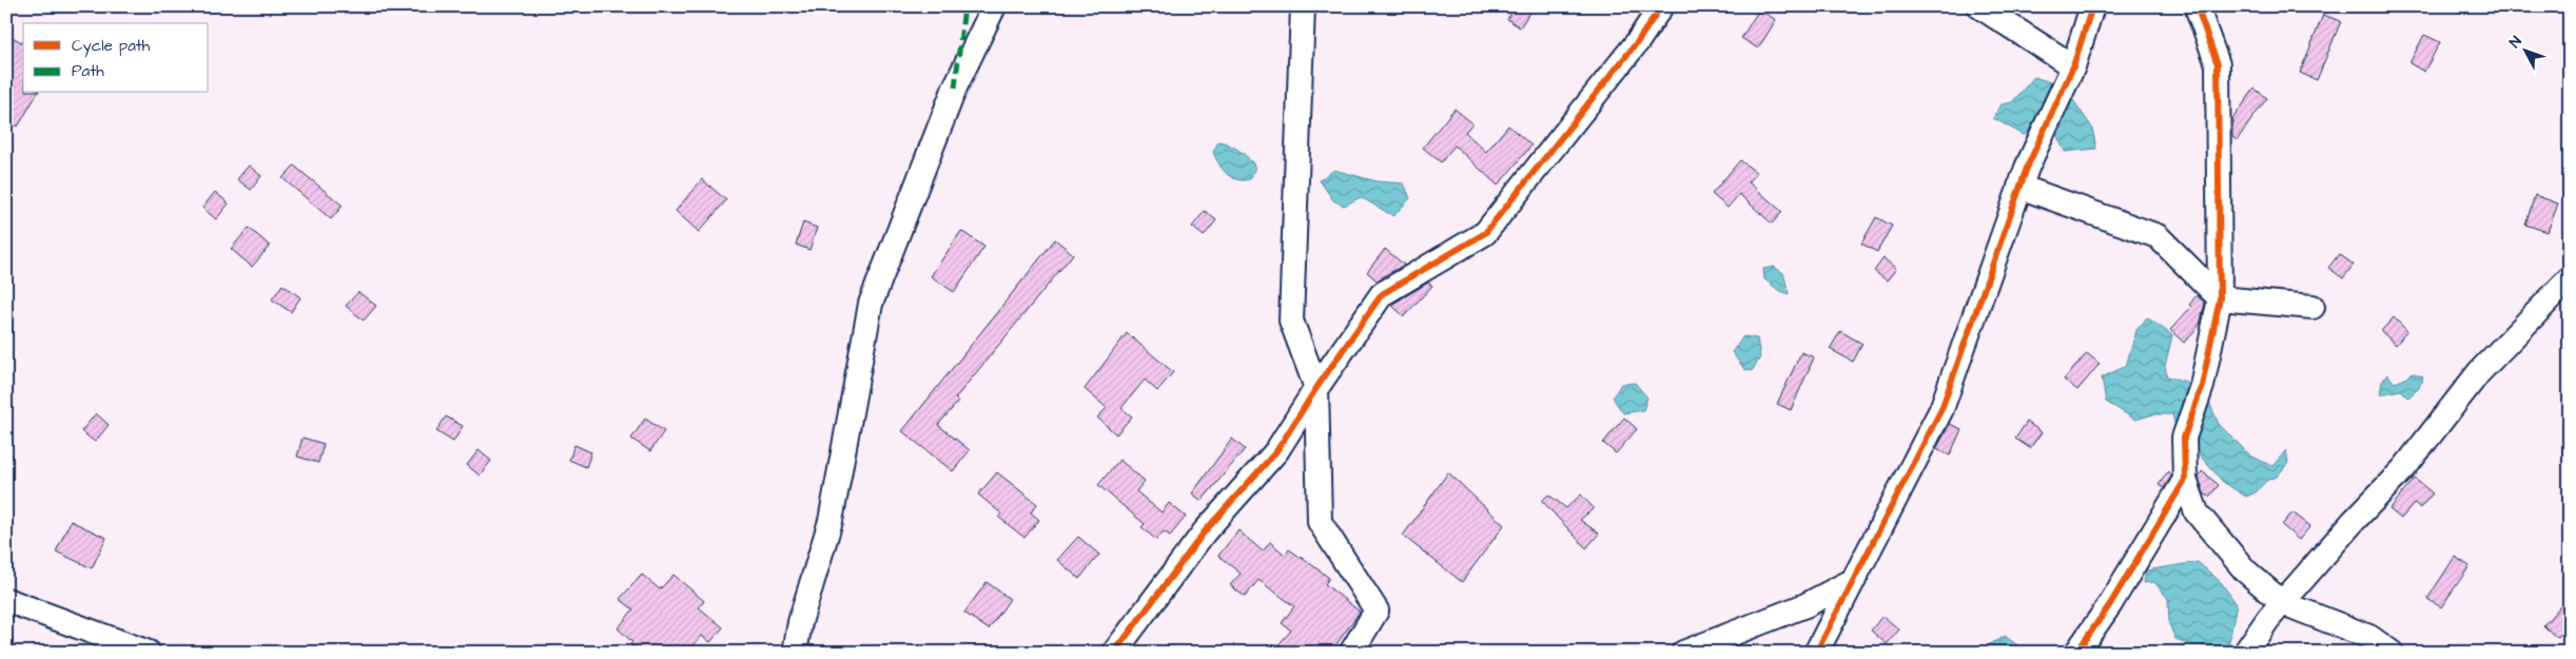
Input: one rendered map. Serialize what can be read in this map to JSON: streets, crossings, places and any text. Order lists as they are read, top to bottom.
{
  "legend": ["Cycle path", "Path"],
  "north": "top left"
}
